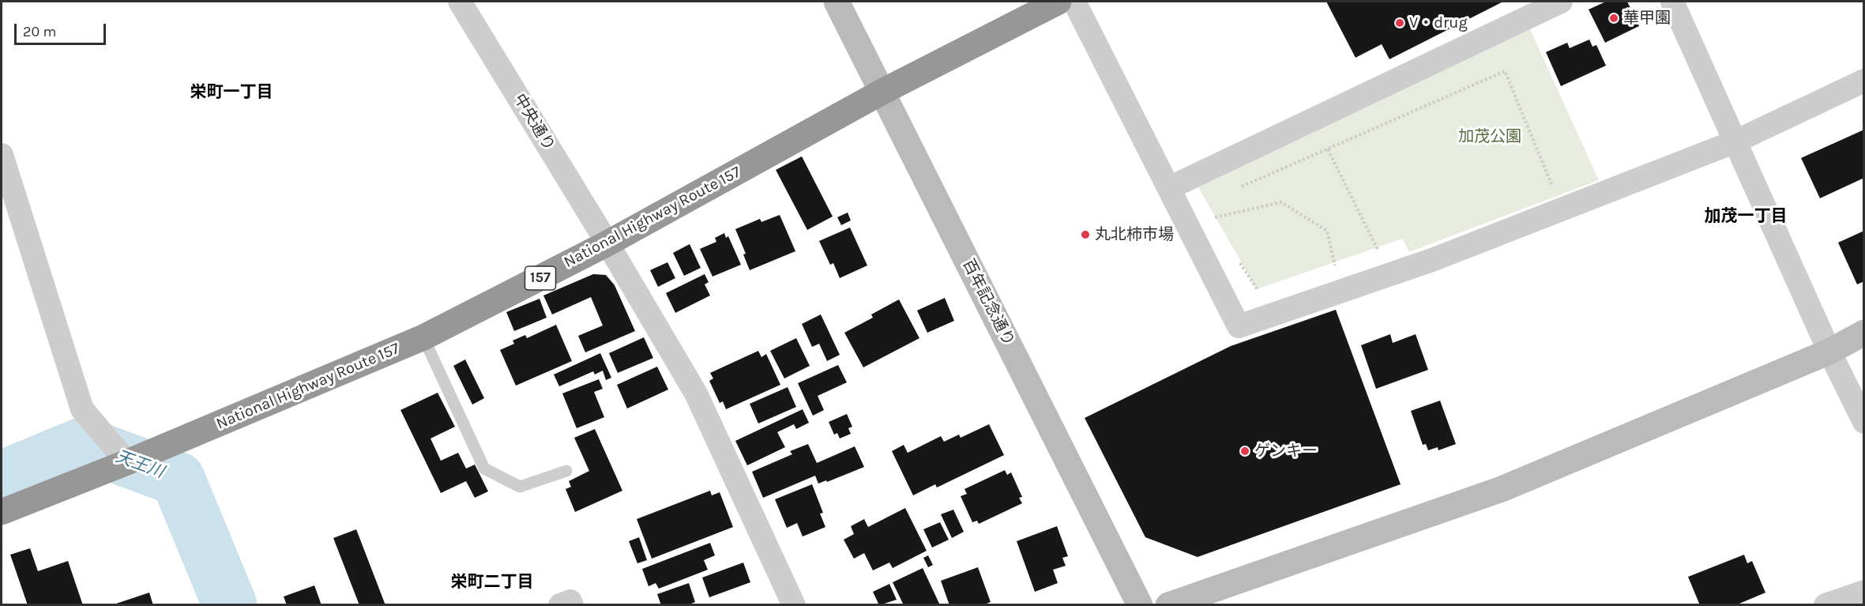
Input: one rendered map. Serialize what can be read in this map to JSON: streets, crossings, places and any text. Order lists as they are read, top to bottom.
{
  "streets": {
    "highway": ["National Highway Route 157", "157"],
    "street": ["中央通り", "百年記念通り"]
  },
  "crossings": [
    ["中央通り", "National Highway Route 157"],
    ["National Highway Route 157", "百年記念通り"]
  ],
  "districts": ["栄町一丁目", "加茂一丁目", "栄町二丁目"],
  "water": ["天王川"],
  "parks": ["加茂公園"],
  "places": [
    "華甲園",
    "V・drug",
    "丸北柿市場",
    "ゲンキー"
  ],
  "scale_bar": "20 m"
}
